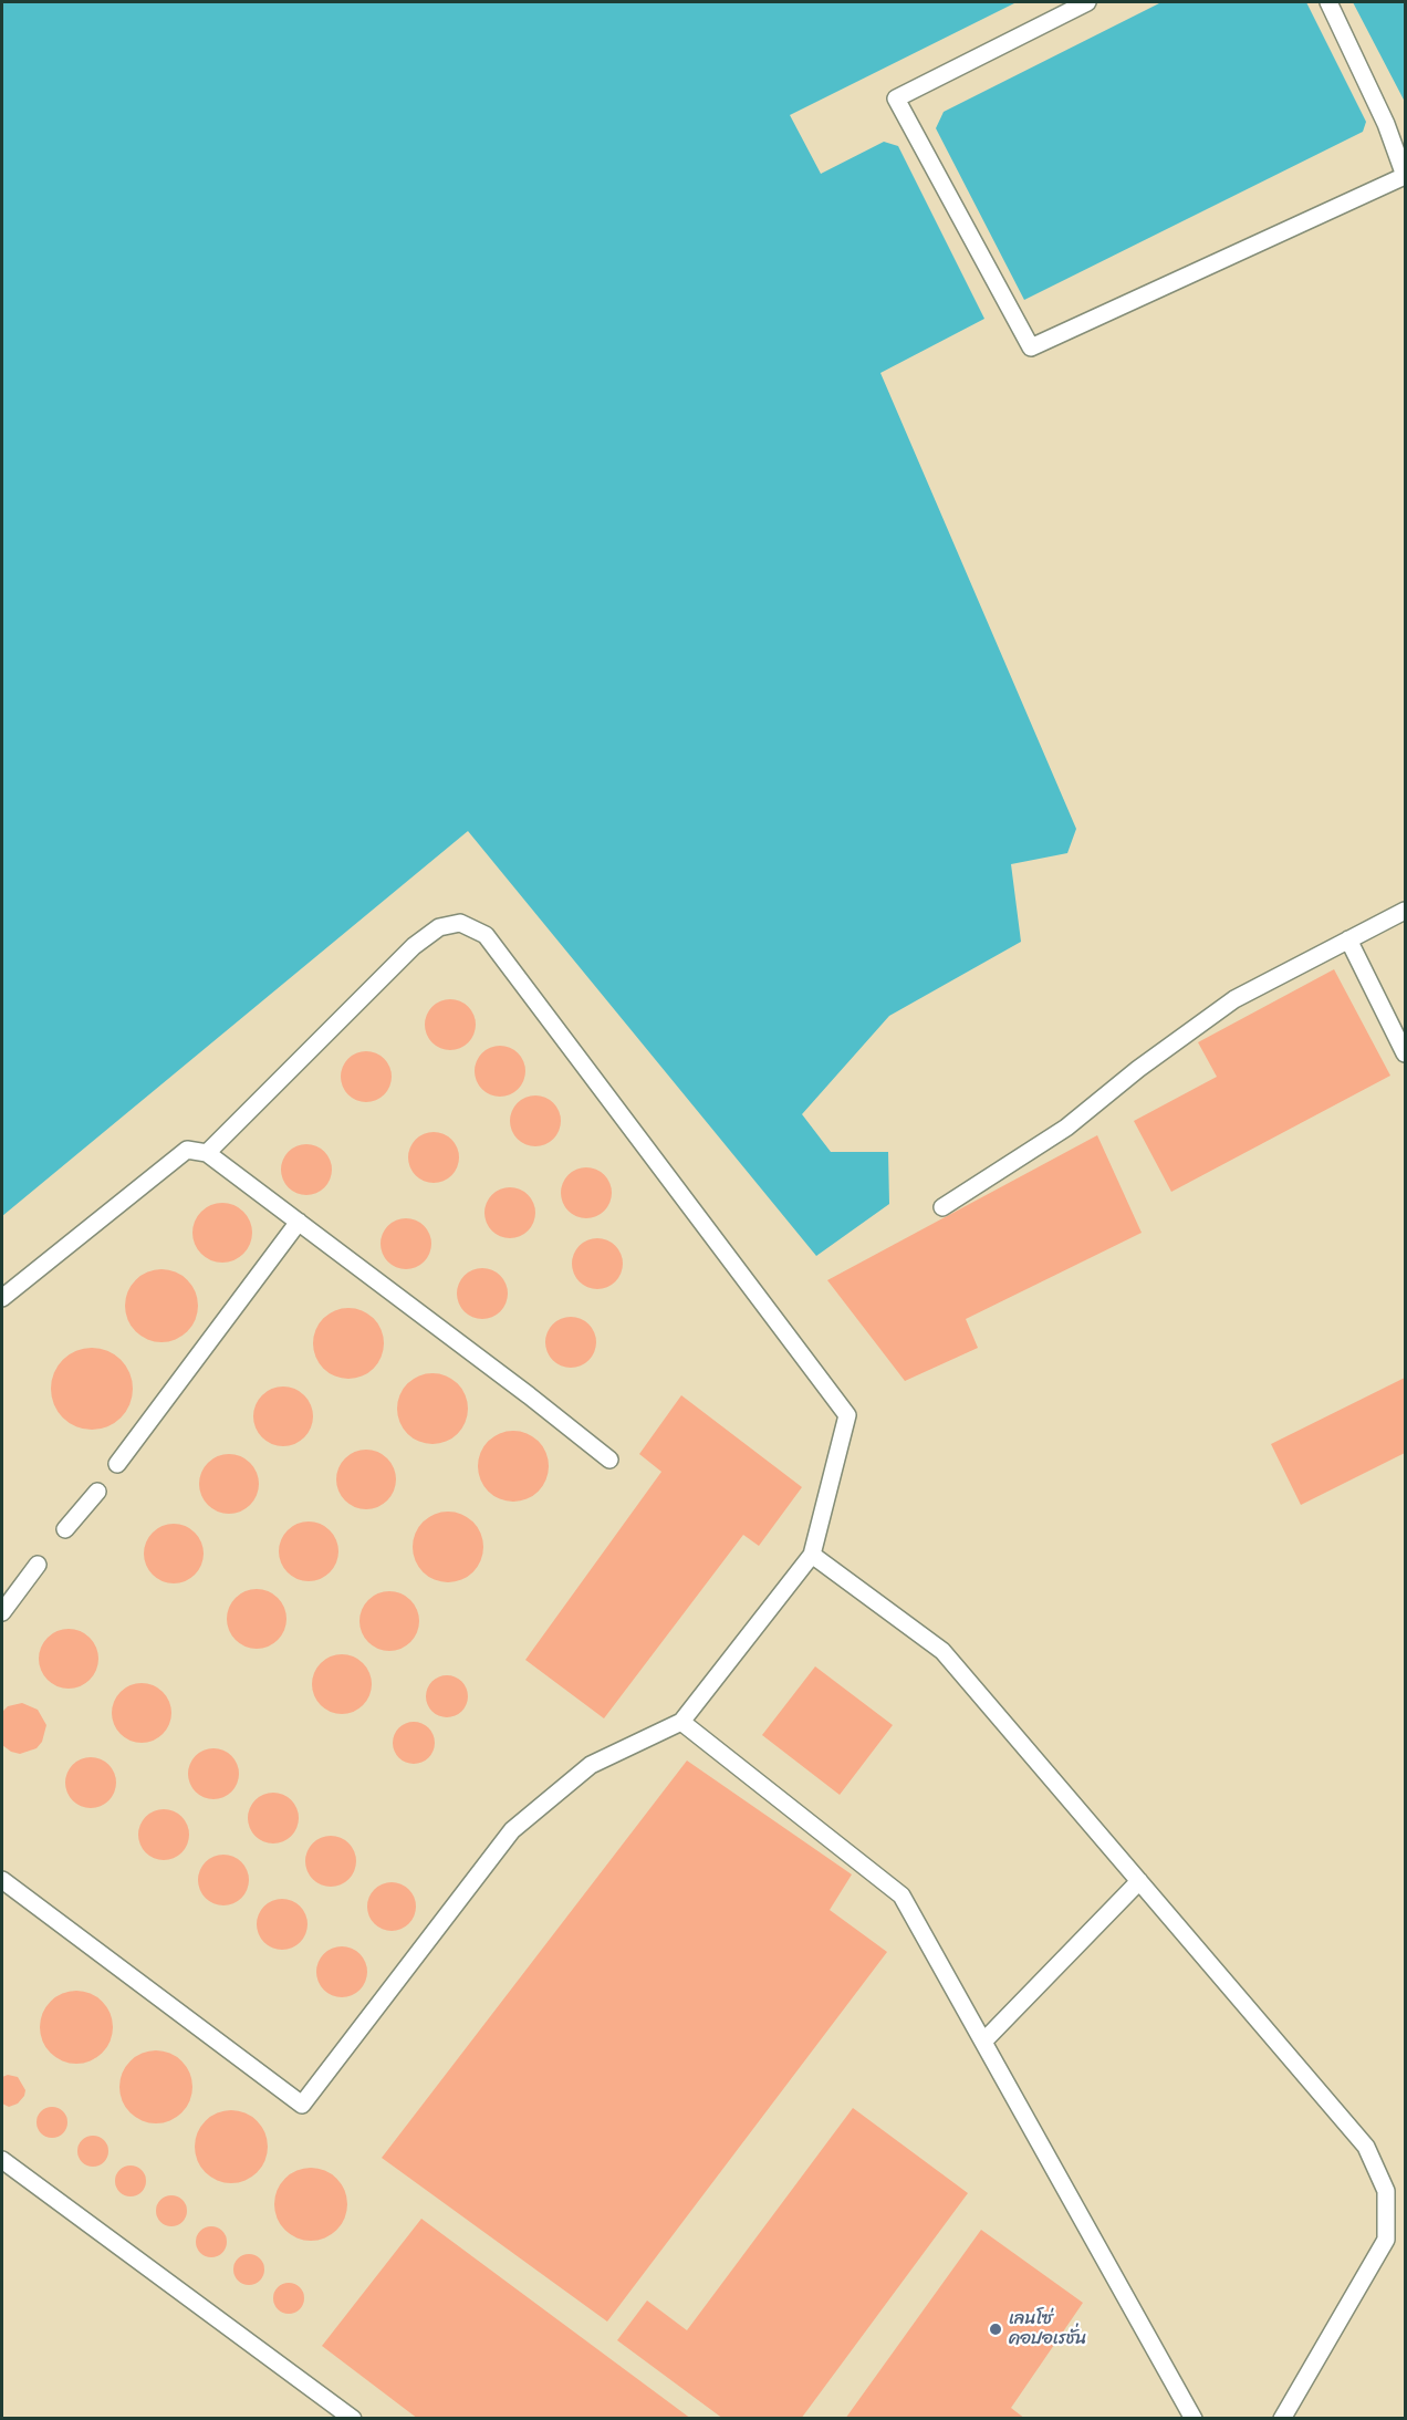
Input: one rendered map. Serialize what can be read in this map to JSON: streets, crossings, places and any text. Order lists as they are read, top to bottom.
{
  "places": ["เลนโซ่ คอปอเรชั่น"]
}
